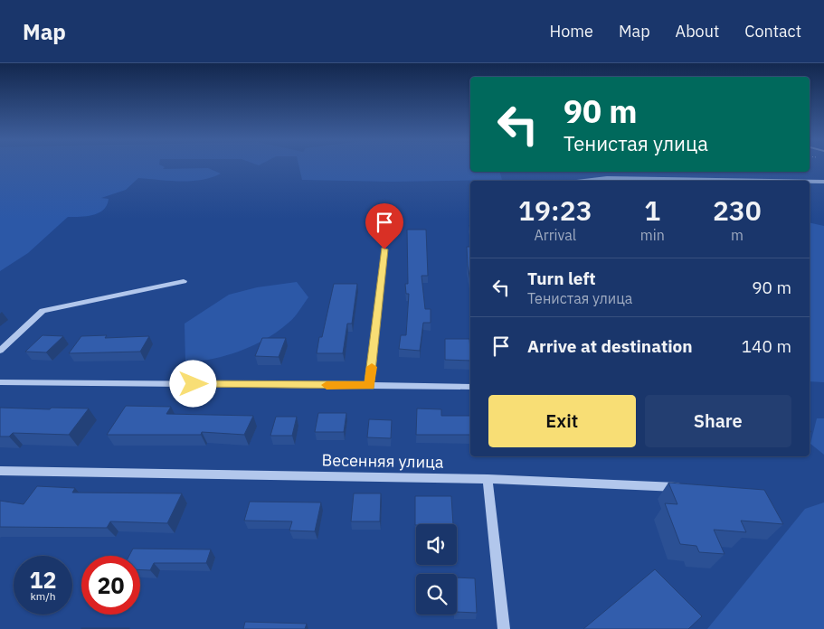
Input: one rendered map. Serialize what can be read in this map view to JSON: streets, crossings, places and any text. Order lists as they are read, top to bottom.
{
  "streets": {
    "street": ["Весенняя улица"]
  },
  "page": {
    "header": "Map",
    "nav": [
      "Home",
      "Map",
      "About",
      "Contact"
    ],
    "turn": ["90 m", "Тенистая улица"],
    "eta": [
      "19:23",
      "Arrival",
      "1",
      "min",
      "230",
      "m"
    ],
    "list": [
      {
        "name": "Turn left",
        "note": "Тенистая улица",
        "value": "90 m"
      },
      {
        "name": "Arrive at destination",
        "value": "140 m"
      }
    ],
    "buttons": ["Exit", "Share"],
    "speed": "12 km/h",
    "limit": "20"
  }
}
